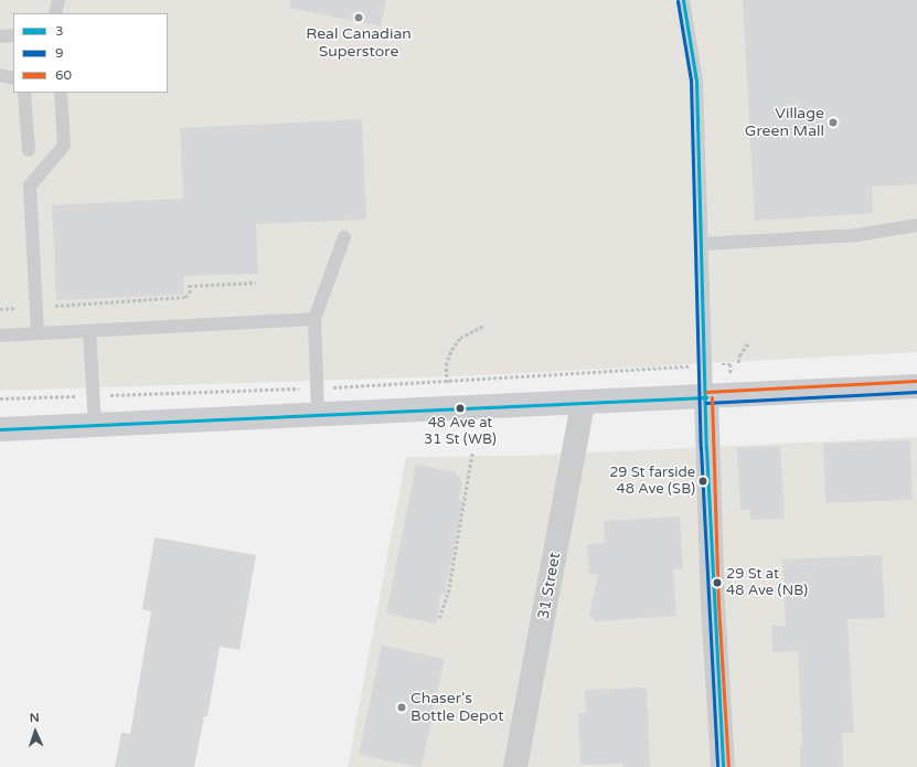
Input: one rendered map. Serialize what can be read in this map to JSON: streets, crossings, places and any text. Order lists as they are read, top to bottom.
{
  "streets": {
    "street": ["31 Street"]
  },
  "places": [
    "Real Canadian Superstore",
    "Village Green Mall",
    "48 Ave at 31 St (WB)",
    "29 St farside 48 Ave (SB)",
    "29 St at 48 Ave (NB)",
    "Chaser's Bottle Depot"
  ],
  "lines": ["transit line 3", "transit line 9", "transit line 60"],
  "legend": ["3", "9", "60"],
  "north": "top"
}
